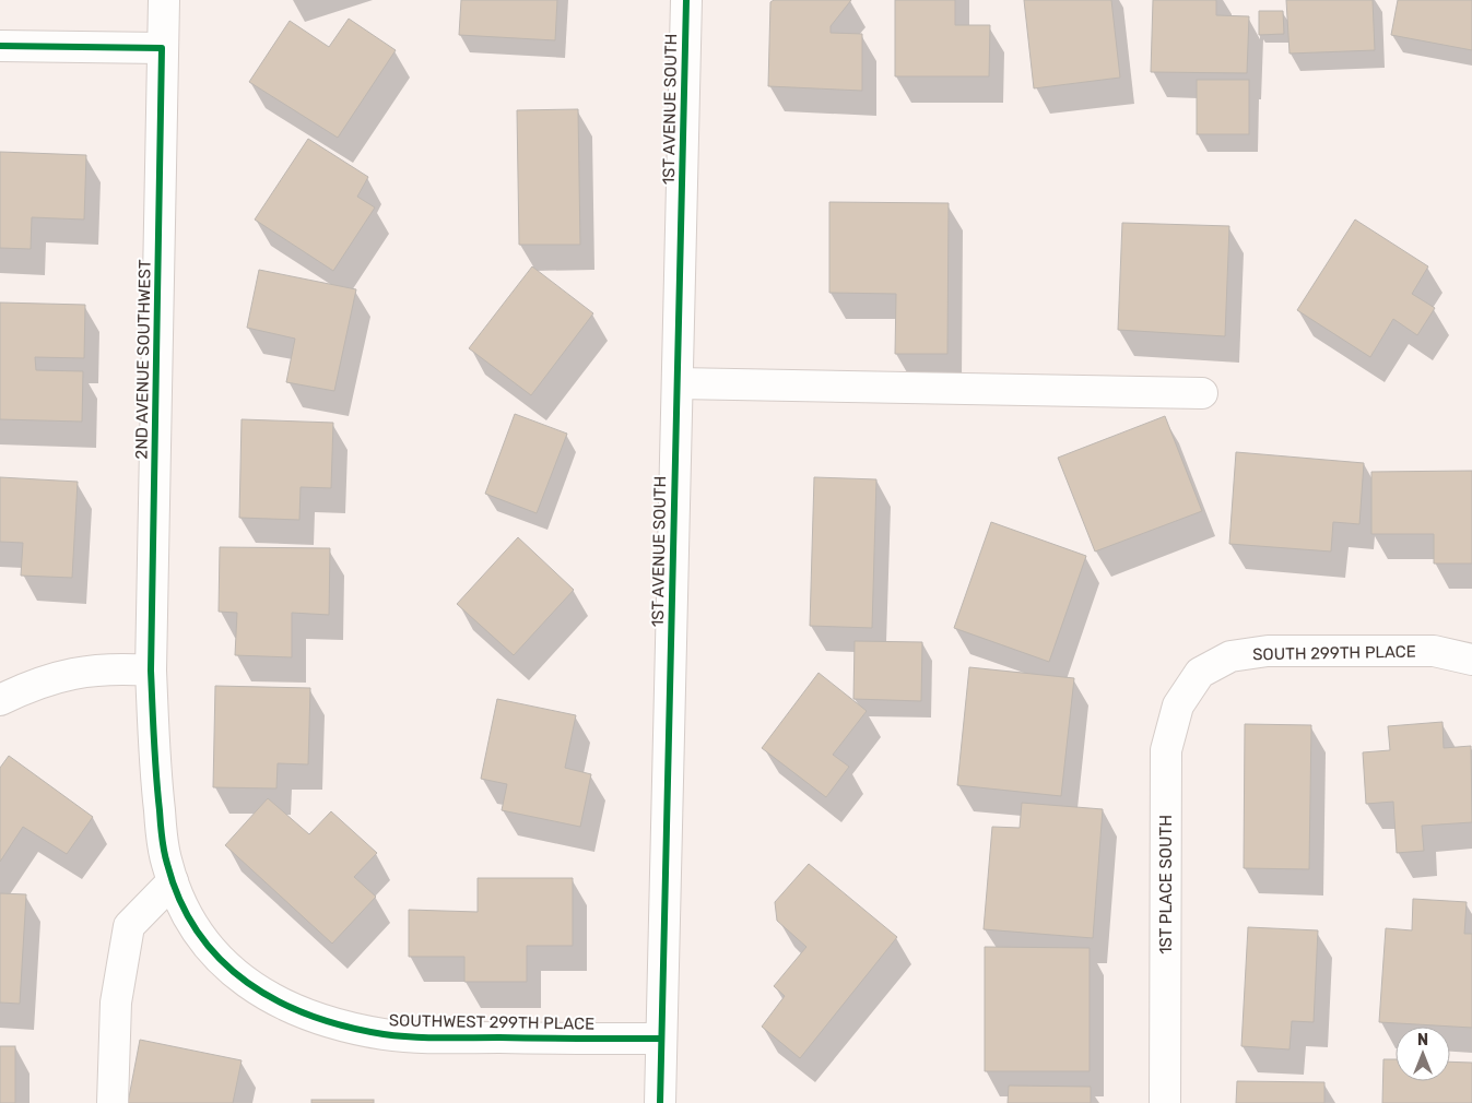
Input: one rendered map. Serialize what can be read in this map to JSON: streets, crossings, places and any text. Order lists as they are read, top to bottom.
{
  "streets": {
    "street": [
      "1ST AVENUE SOUTH",
      "2ND AVENUE SOUTHWEST",
      "SOUTH 299TH PLACE",
      "1ST PLACE SOUTH",
      "SOUTHWEST 299TH PLACE"
    ]
  },
  "crossings": [
    ["1ST AVENUE SOUTH", "SOUTHWEST 299TH PLACE"],
    ["2ND AVENUE SOUTHWEST", "SOUTHWEST 299TH PLACE"],
    ["SOUTH 299TH PLACE", "1ST PLACE SOUTH"]
  ],
  "north": "top"
}
